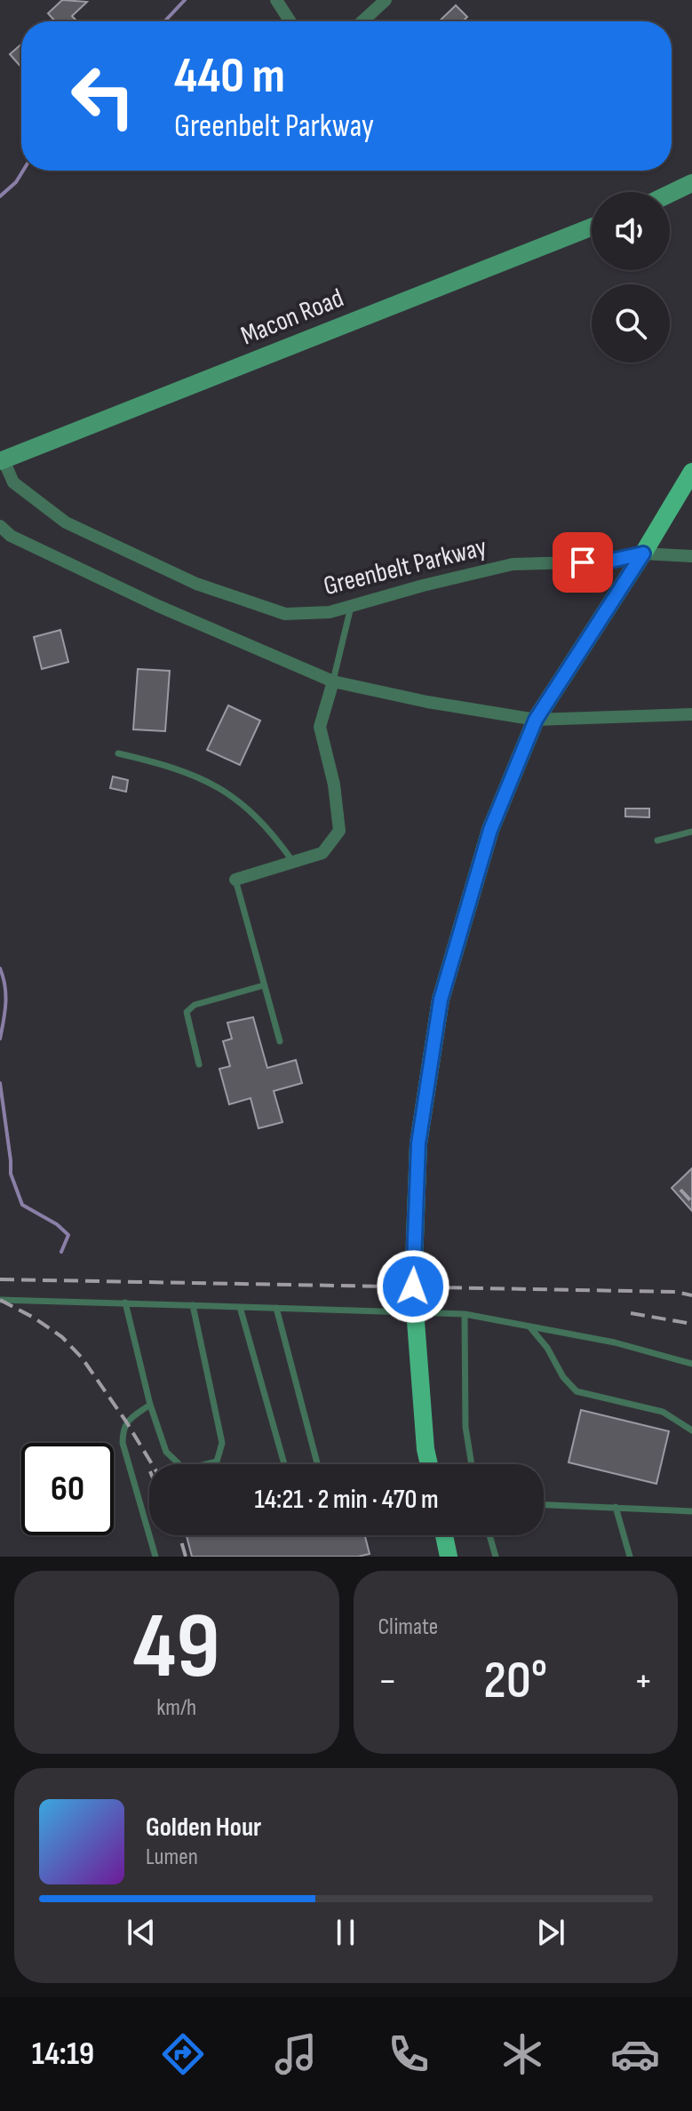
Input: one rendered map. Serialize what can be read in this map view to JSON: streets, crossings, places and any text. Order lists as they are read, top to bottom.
{
  "streets": {
    "main road": ["Macon Road"],
    "street": ["Greenbelt Parkway"]
  },
  "crossings": [
    ["Macon Road", "Greenbelt Parkway"]
  ],
  "page": {
    "turn": ["440 m", "Greenbelt Parkway"],
    "limit": "60",
    "trip": "14:21 · 2 min · 470 m",
    "tile": [
      ["49", "km/h"],
      "Climate"
    ],
    "heat": ["−", "20°", "+"],
    "song": ["Golden Hour", "Lumen"],
    "tabs": "14:19"
  }
}
